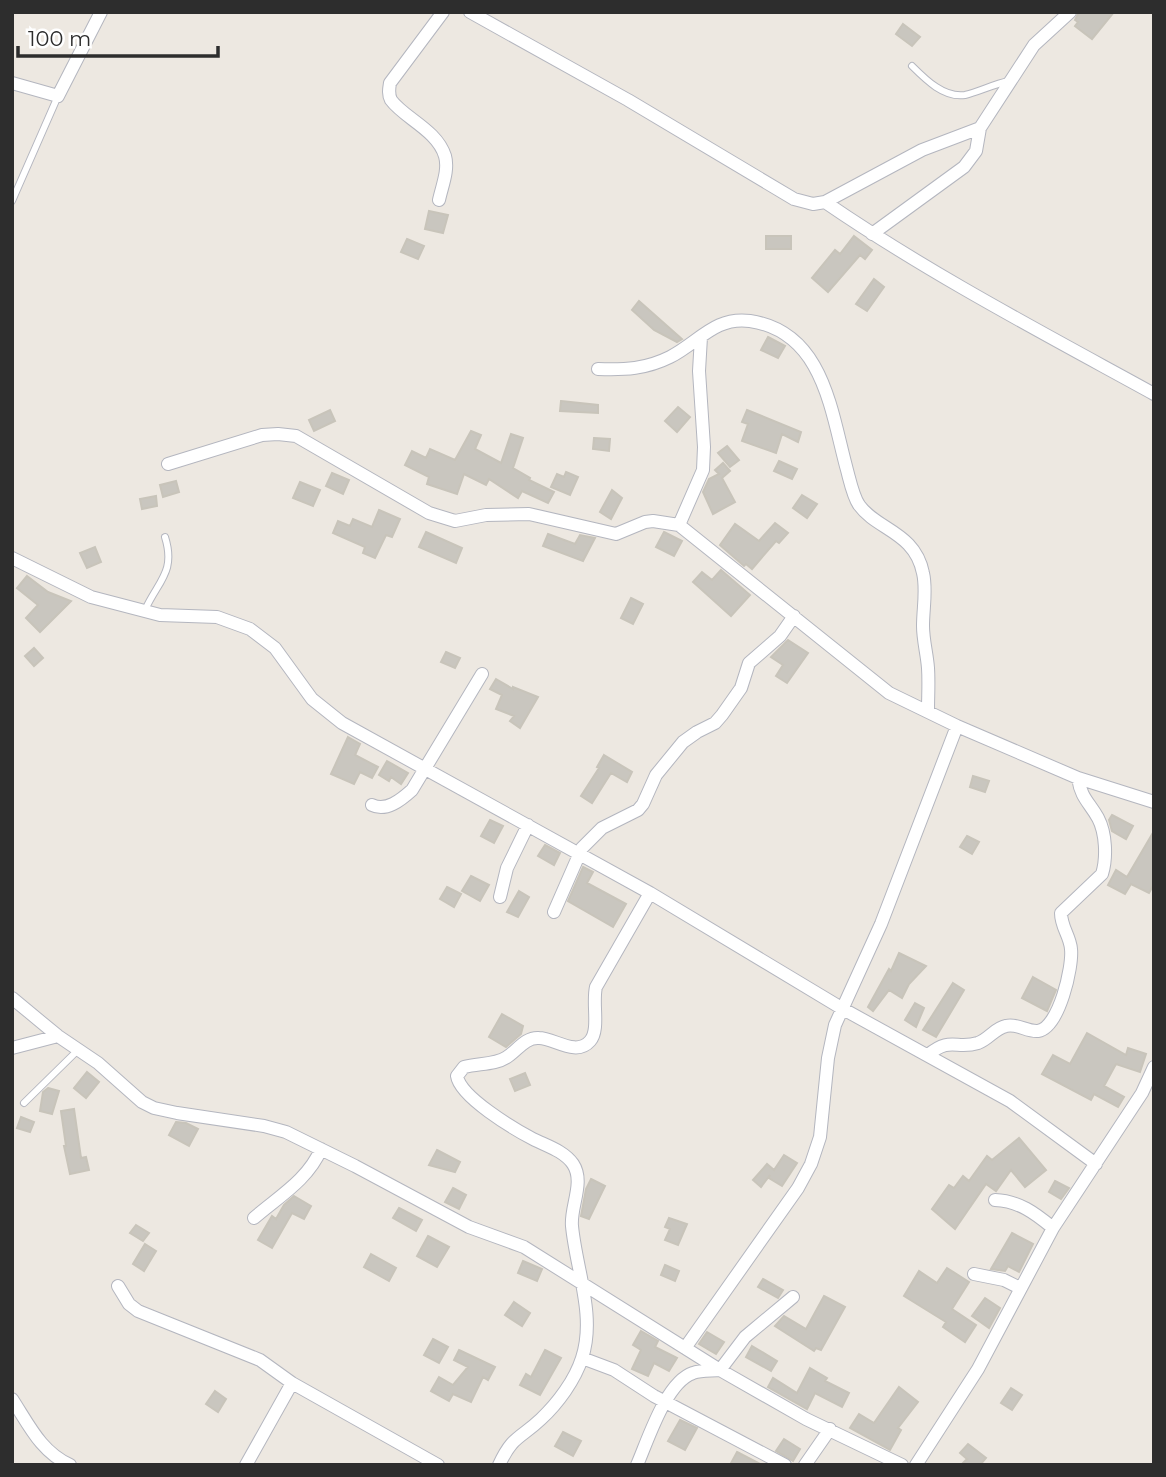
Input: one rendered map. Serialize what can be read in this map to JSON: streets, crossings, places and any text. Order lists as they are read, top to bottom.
{
  "scale_bar": "100 m"
}
